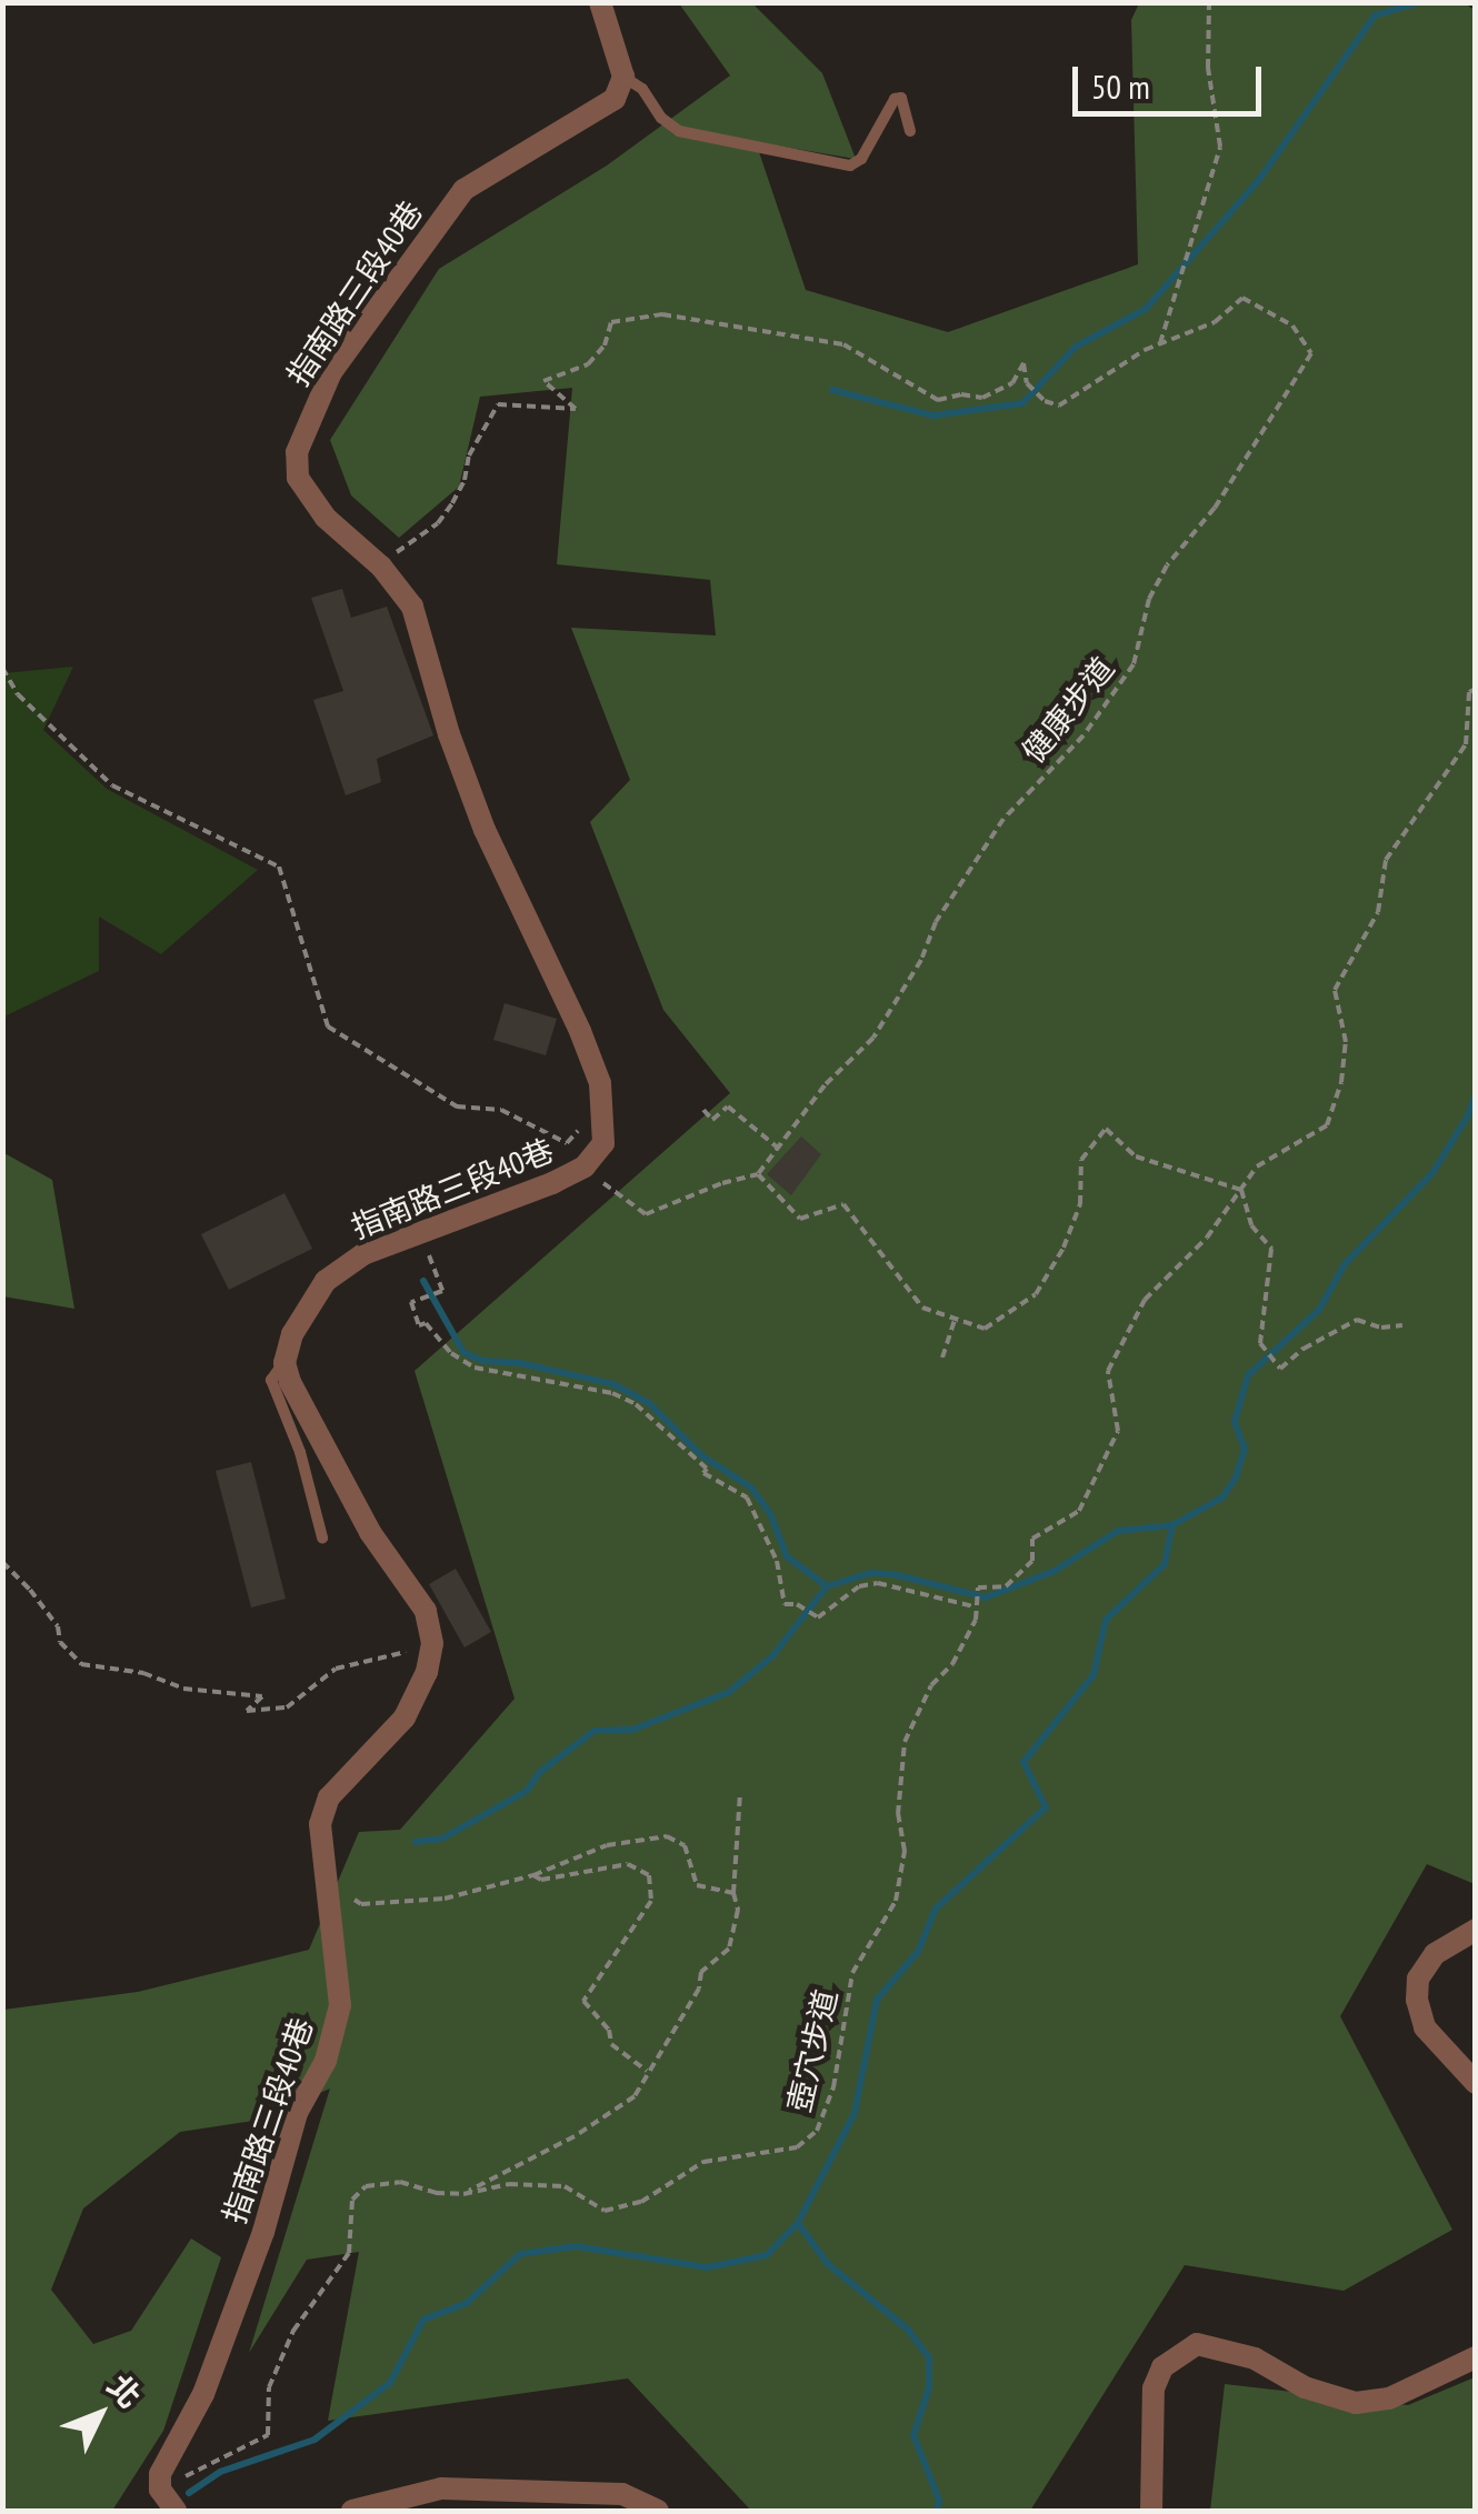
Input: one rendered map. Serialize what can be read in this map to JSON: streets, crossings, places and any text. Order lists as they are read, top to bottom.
{
  "streets": {
    "street": ["指南路三段40巷"],
    "path": ["健康步道", "壺穴步道"]
  },
  "crossings": [
    ["指南路三段40巷", "健康步道"],
    ["指南路三段40巷", "壺穴步道"]
  ],
  "scale_bar": "50 m",
  "north": "top right"
}
